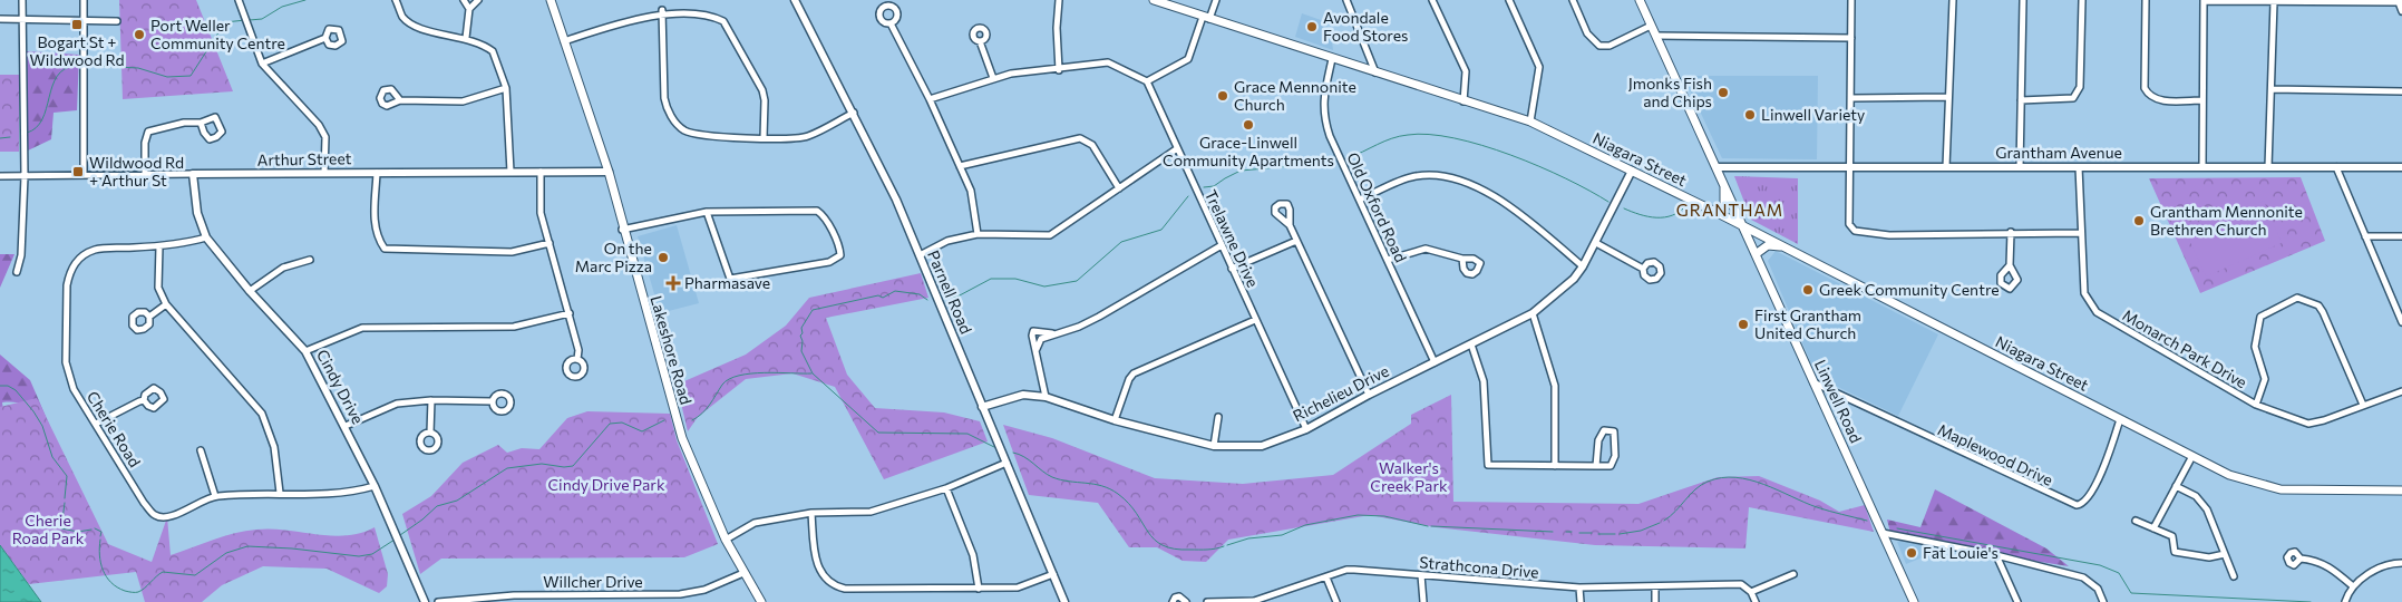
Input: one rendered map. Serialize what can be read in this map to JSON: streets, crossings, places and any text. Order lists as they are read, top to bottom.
{
  "streets": {
    "main road": ["Niagara Street", "Lakeshore Road", "Linwell Road"],
    "street": [
      "Grantham Avenue",
      "Arthur Street",
      "Old Oxford Road",
      "Trelawne Drive",
      "Parnell Road",
      "Monarch Park Drive",
      "Cindy Drive",
      "Richelieu Drive",
      "Cherie Road",
      "Maplewood Drive",
      "Strathcona Drive",
      "Willcher Drive"
    ]
  },
  "crossings": [
    ["Grantham Avenue", "Monarch Park Drive"],
    ["Grantham Avenue", "Linwell Road"],
    ["Arthur Street", "Lakeshore Road"],
    ["Arthur Street", "Cindy Drive"],
    ["Niagara Street", "Old Oxford Road"],
    ["Niagara Street", "Richelieu Drive"],
    ["Niagara Street", "Linwell Road"],
    ["Niagara Street", "Maplewood Drive"],
    ["Old Oxford Road", "Richelieu Drive"],
    ["Trelawne Drive", "Richelieu Drive"],
    ["Parnell Road", "Richelieu Drive"],
    ["Lakeshore Road", "Willcher Drive"],
    ["Cindy Drive", "Cherie Road"],
    ["Linwell Road", "Maplewood Drive"]
  ],
  "districts": ["GRANTHAM"],
  "parks": ["Walker's Creek Park", "Cindy Drive Park", "Cherie Road Park"],
  "places": {
    "transit": ["Bogart St + Wildwood Rd", "Wildwood Rd + Arthur St"],
    "other": [
      "Avondale Food Stores",
      "Port Weller Community Centre",
      "Jmonks Fish and Chips",
      "Grace Mennonite Church",
      "Linwell Variety",
      "Grace-Linwell Community Apartments",
      "Grantham Mennonite Brethren Church",
      "On the Marc Pizza",
      "Greek Community Centre",
      "First Grantham United Church",
      "Fat Louie's"
    ],
    "health": ["Pharmasave"]
  }
}
